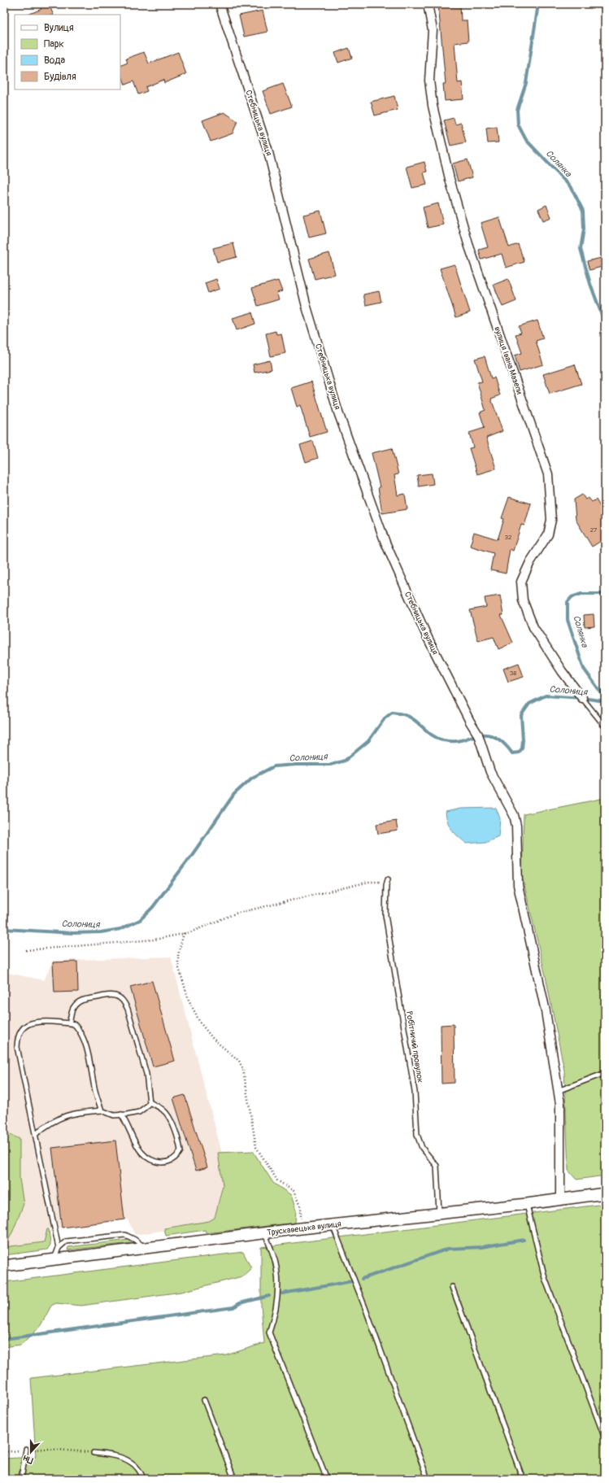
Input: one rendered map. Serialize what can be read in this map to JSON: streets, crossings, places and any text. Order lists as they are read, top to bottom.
{
  "streets": {
    "street": ["Стебницька вулиця", "вулиця Івана Мазепи", "Трускавецька вулиця"],
    "lane": ["Робітничий провулок"]
  },
  "crossings": [
    ["Стебницька вулиця", "Трускавецька вулиця"],
    ["Робітничий провулок", "Трускавецька вулиця"]
  ],
  "water": ["Солянка", "Солониця"],
  "house_numbers": ["27", "32", "38"],
  "legend": [
    "Вулиця",
    "Парк",
    "Вода",
    "Будівля"
  ],
  "north": "bottom"
}
